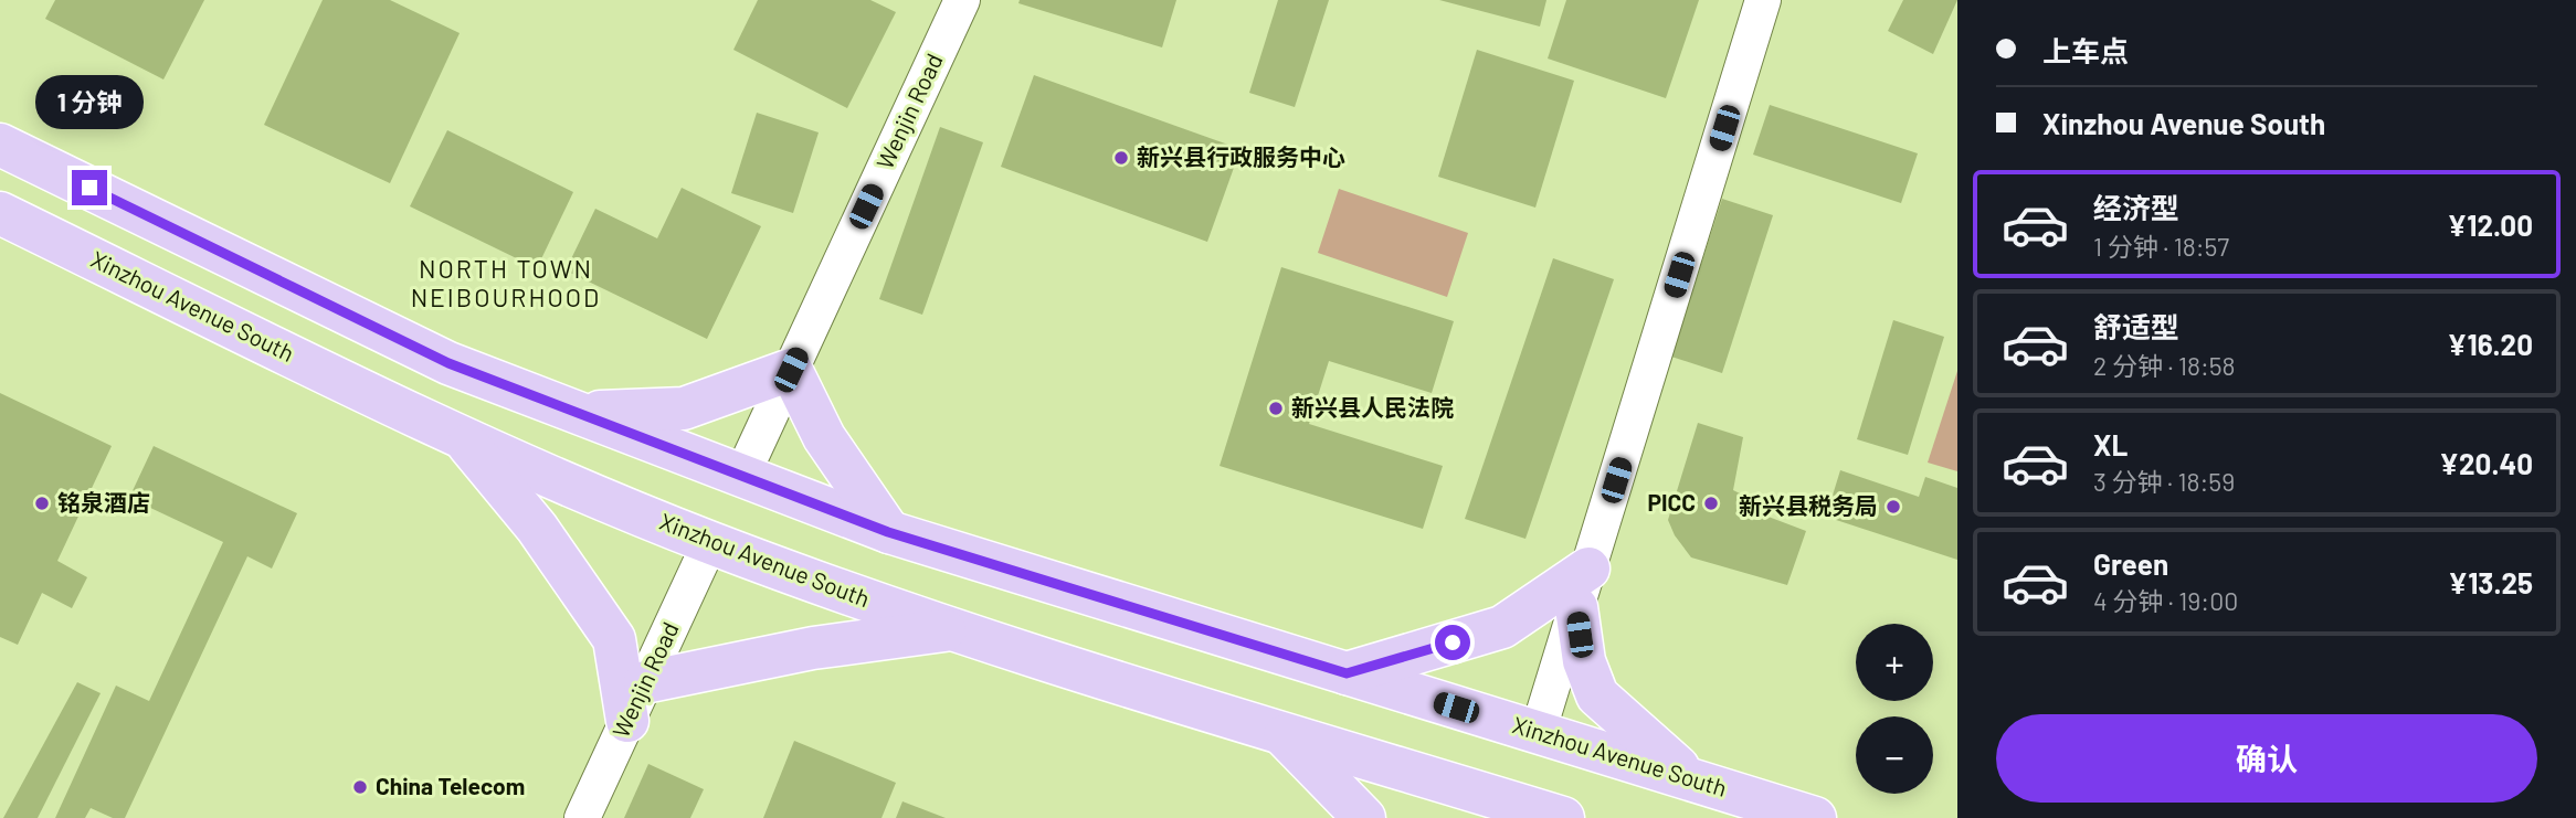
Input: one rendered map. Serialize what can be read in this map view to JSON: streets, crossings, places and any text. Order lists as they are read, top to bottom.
{
  "streets": {
    "main road": ["Xinzhou Avenue South"],
    "street": ["Wenjin Road"]
  },
  "crossings": [
    ["Wenjin Road", "Xinzhou Avenue South"]
  ],
  "districts": ["NORTH TOWN NEIBOURHOOD"],
  "places": [
    "新兴县行政服务中心",
    "新兴县人民法院",
    "铭泉酒店",
    "PICC",
    "新兴县税务局",
    "China Telecom"
  ],
  "page": {
    "banner": ["上车点", "Xinzhou Avenue South"],
    "bubble": "1 分钟",
    "list": [
      {
        "name": "经济型",
        "note": "1 分钟 · 18:57",
        "value": "¥12.00"
      },
      {
        "name": "舒适型",
        "note": "2 分钟 · 18:58",
        "value": "¥16.20"
      },
      {
        "name": "XL",
        "note": "3 分钟 · 18:59",
        "value": "¥20.40"
      },
      {
        "name": "Green",
        "note": "4 分钟 · 19:00",
        "value": "¥13.25"
      }
    ],
    "map_buttons": ["+", "−"],
    "buttons": "确认"
  }
}
